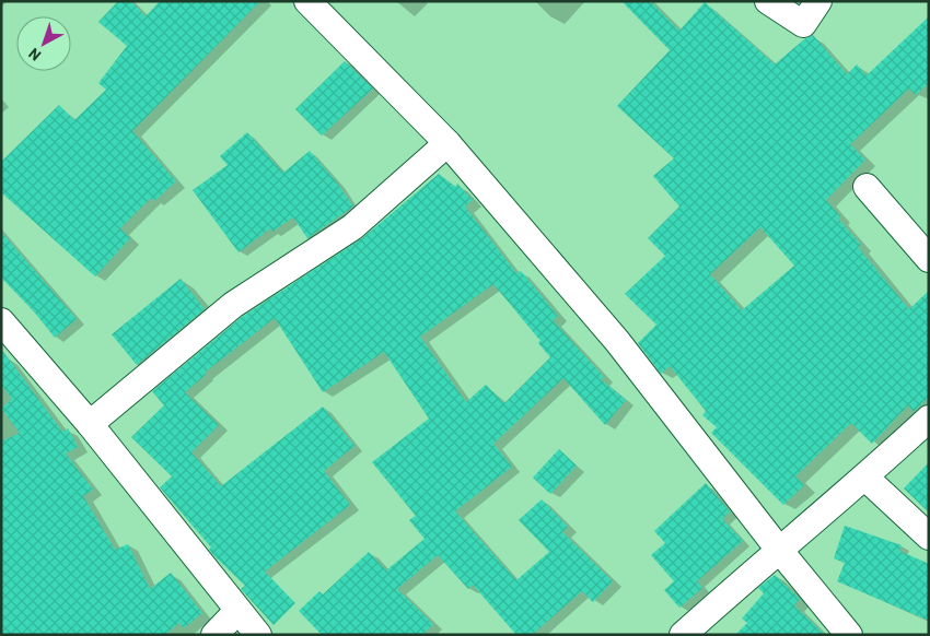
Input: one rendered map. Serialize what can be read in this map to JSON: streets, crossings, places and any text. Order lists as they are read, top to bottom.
{
  "north": "bottom left"
}
